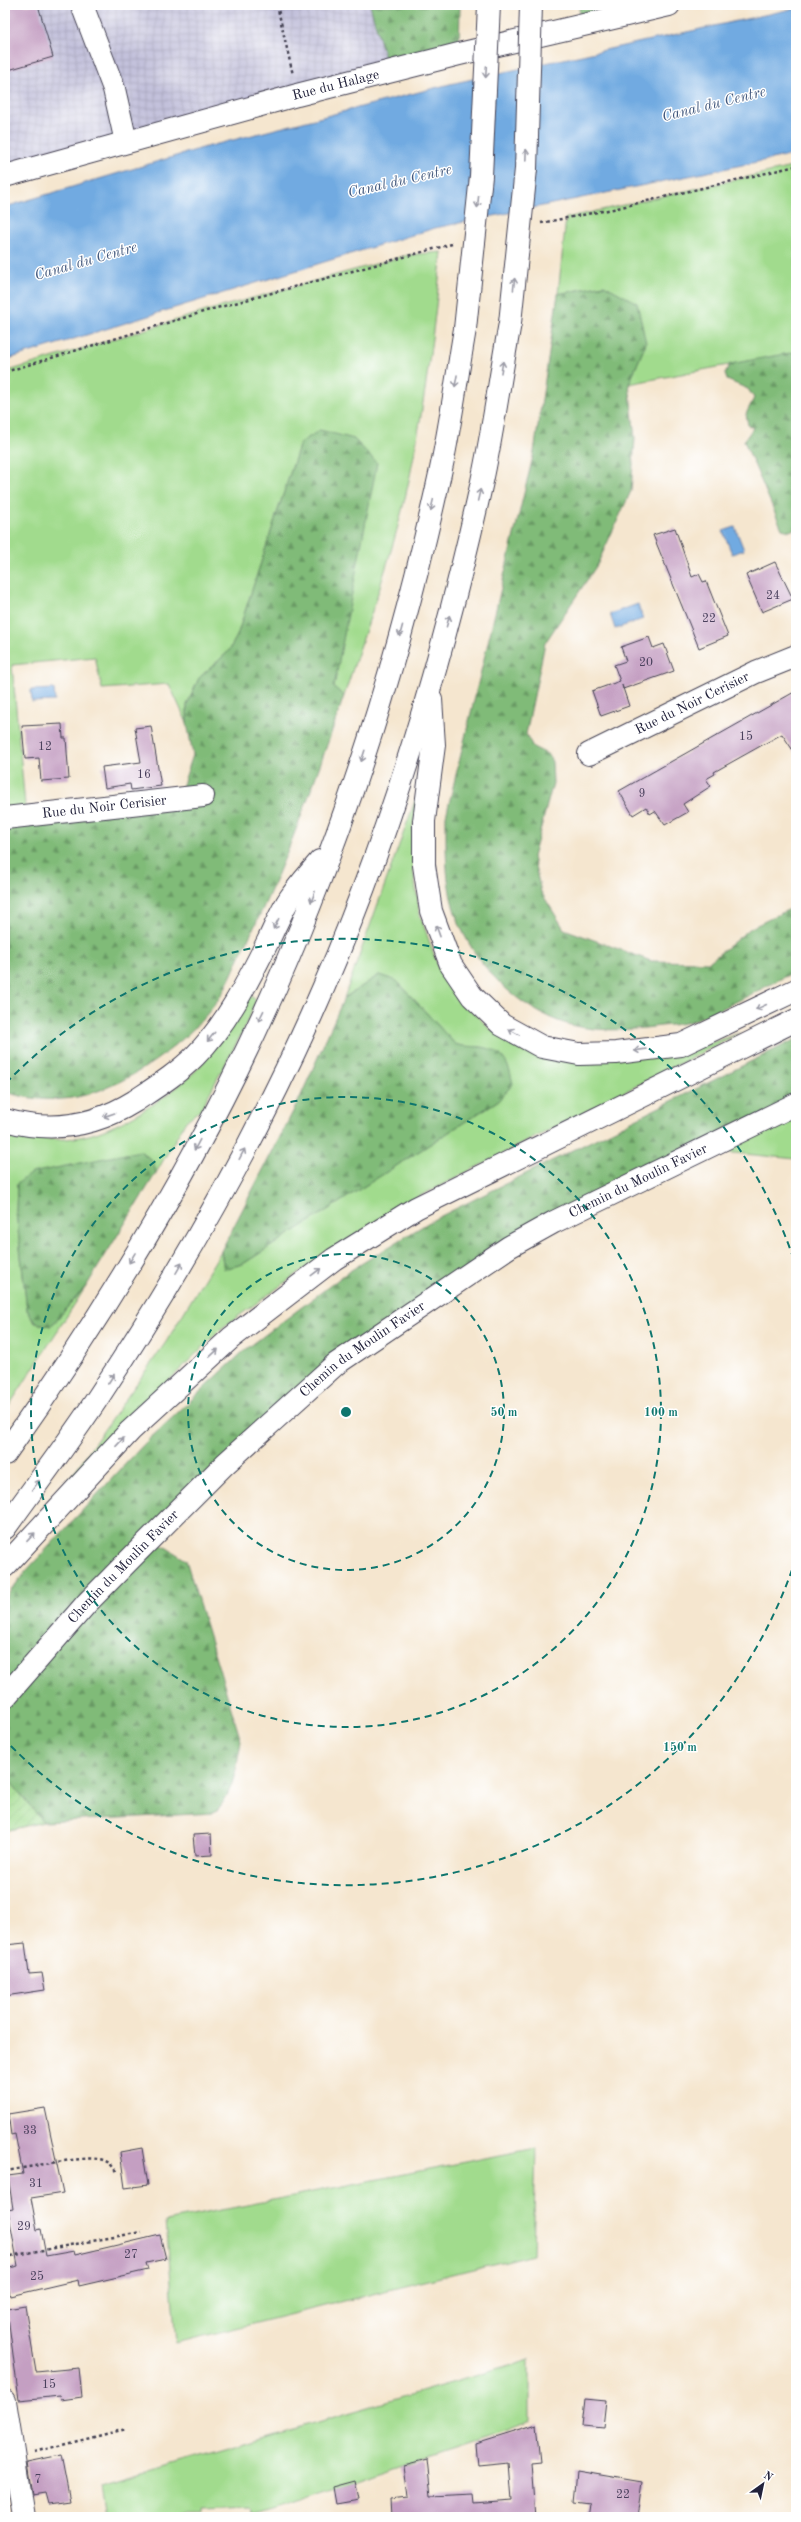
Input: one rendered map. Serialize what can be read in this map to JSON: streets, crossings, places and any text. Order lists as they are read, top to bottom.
{
  "streets": {
    "main road": ["Rue du Halage", "Rue du Noir Cerisier", "Chemin du Moulin Favier"]
  },
  "water": ["Canal du Centre"],
  "house_numbers": [
    "24",
    "22",
    "20",
    "15",
    "12",
    "16",
    "9",
    "33",
    "31",
    "29",
    "27",
    "25",
    "15",
    "7",
    "22"
  ],
  "north": "top right",
  "rings": ["50 m", "100 m", "150 m"]
}
